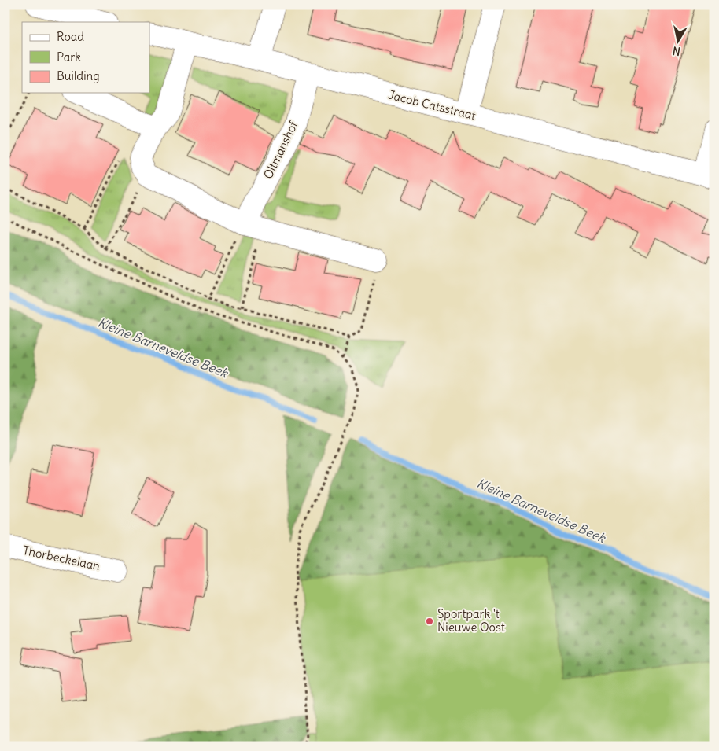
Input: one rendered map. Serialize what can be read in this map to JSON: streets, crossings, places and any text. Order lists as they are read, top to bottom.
{
  "streets": {
    "street": ["Jacob Catsstraat", "Oltmanshof", "Thorbeckelaan"]
  },
  "crossings": [
    ["Jacob Catsstraat", "Oltmanshof"]
  ],
  "water": ["Kleine Barneveldse Beek"],
  "places": ["Sportpark 't Nieuwe Oost"],
  "legend": ["Road", "Park", "Building"],
  "north": "bottom"
}
